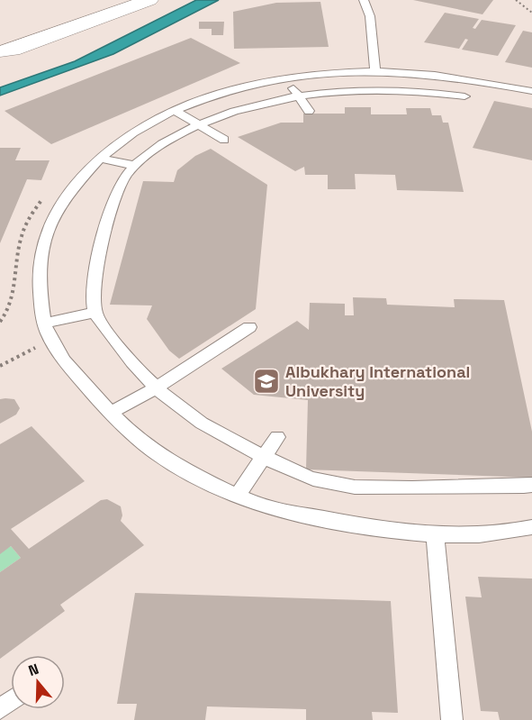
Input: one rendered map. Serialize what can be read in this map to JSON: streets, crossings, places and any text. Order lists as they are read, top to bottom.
{
  "places": {
    "school or university": ["Albukhary International University"]
  },
  "north": "top"
}
